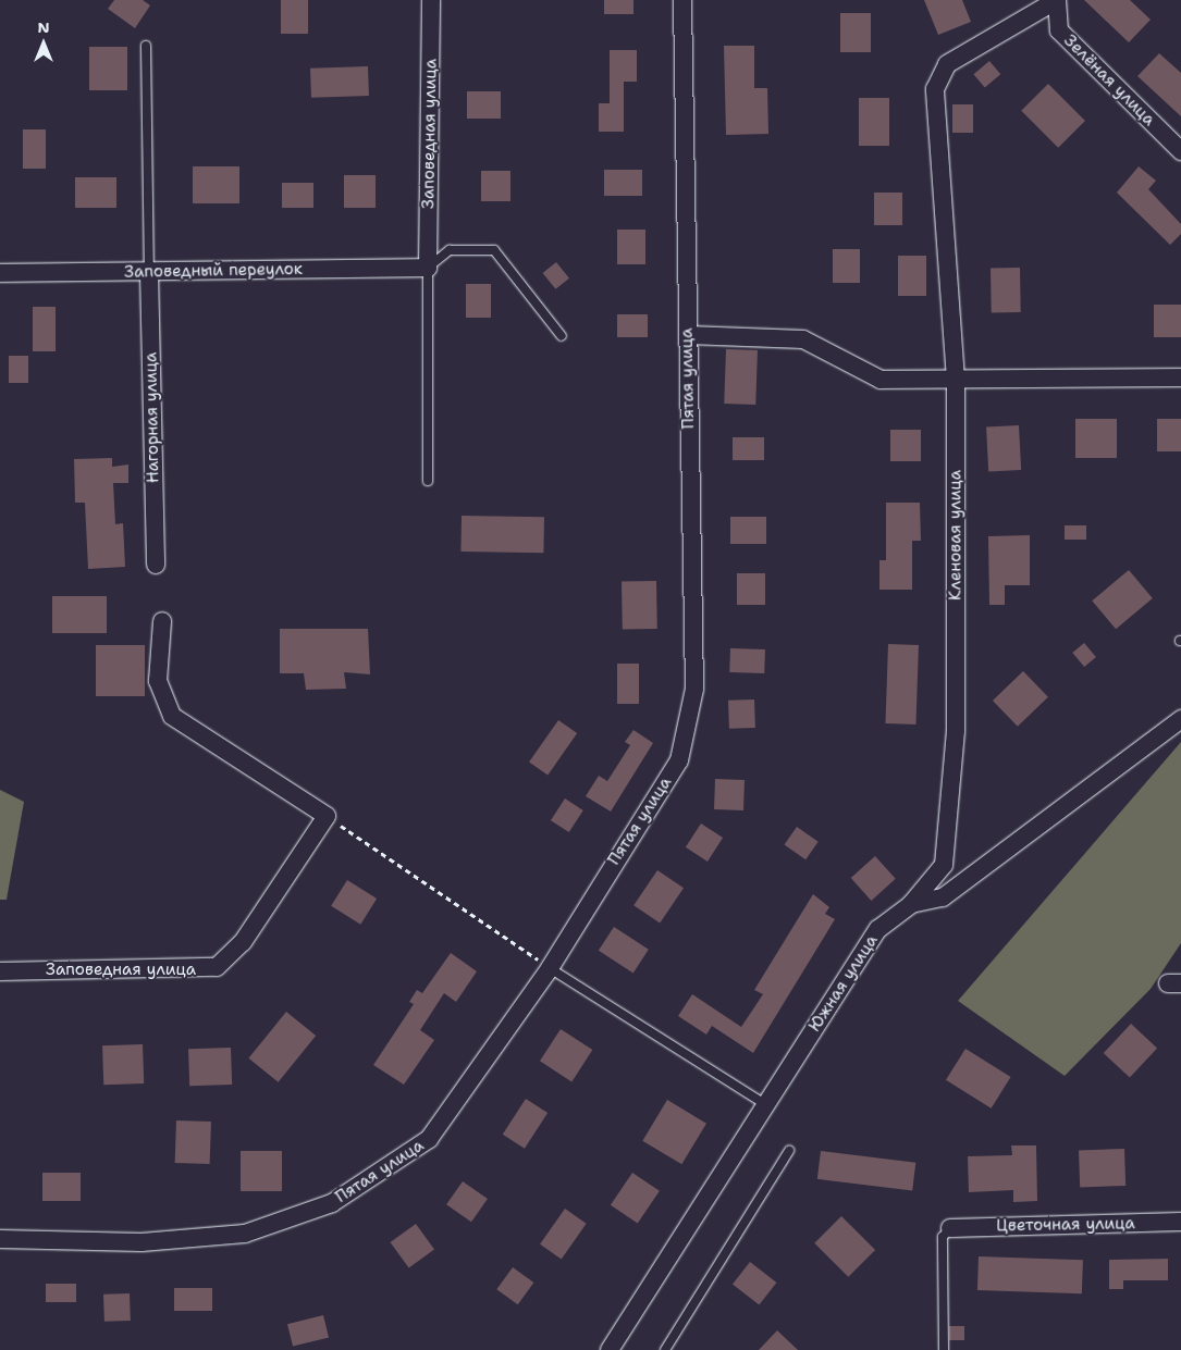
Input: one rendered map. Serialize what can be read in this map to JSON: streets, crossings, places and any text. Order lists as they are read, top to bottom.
{
  "streets": {
    "street": [
      "Зелёная улица",
      "Заповедная улица",
      "Заповедный переулок",
      "Пятая улица",
      "Нагорная улица",
      "Кленовая улица",
      "Южная улица",
      "Цветочная улица"
    ]
  },
  "crossings": [
    ["Зелёная улица", "Кленовая улица"],
    ["Заповедная улица", "Заповедный переулок"],
    ["Заповедный переулок", "Нагорная улица"],
    ["Кленовая улица", "Южная улица"]
  ],
  "north": "top"
}
